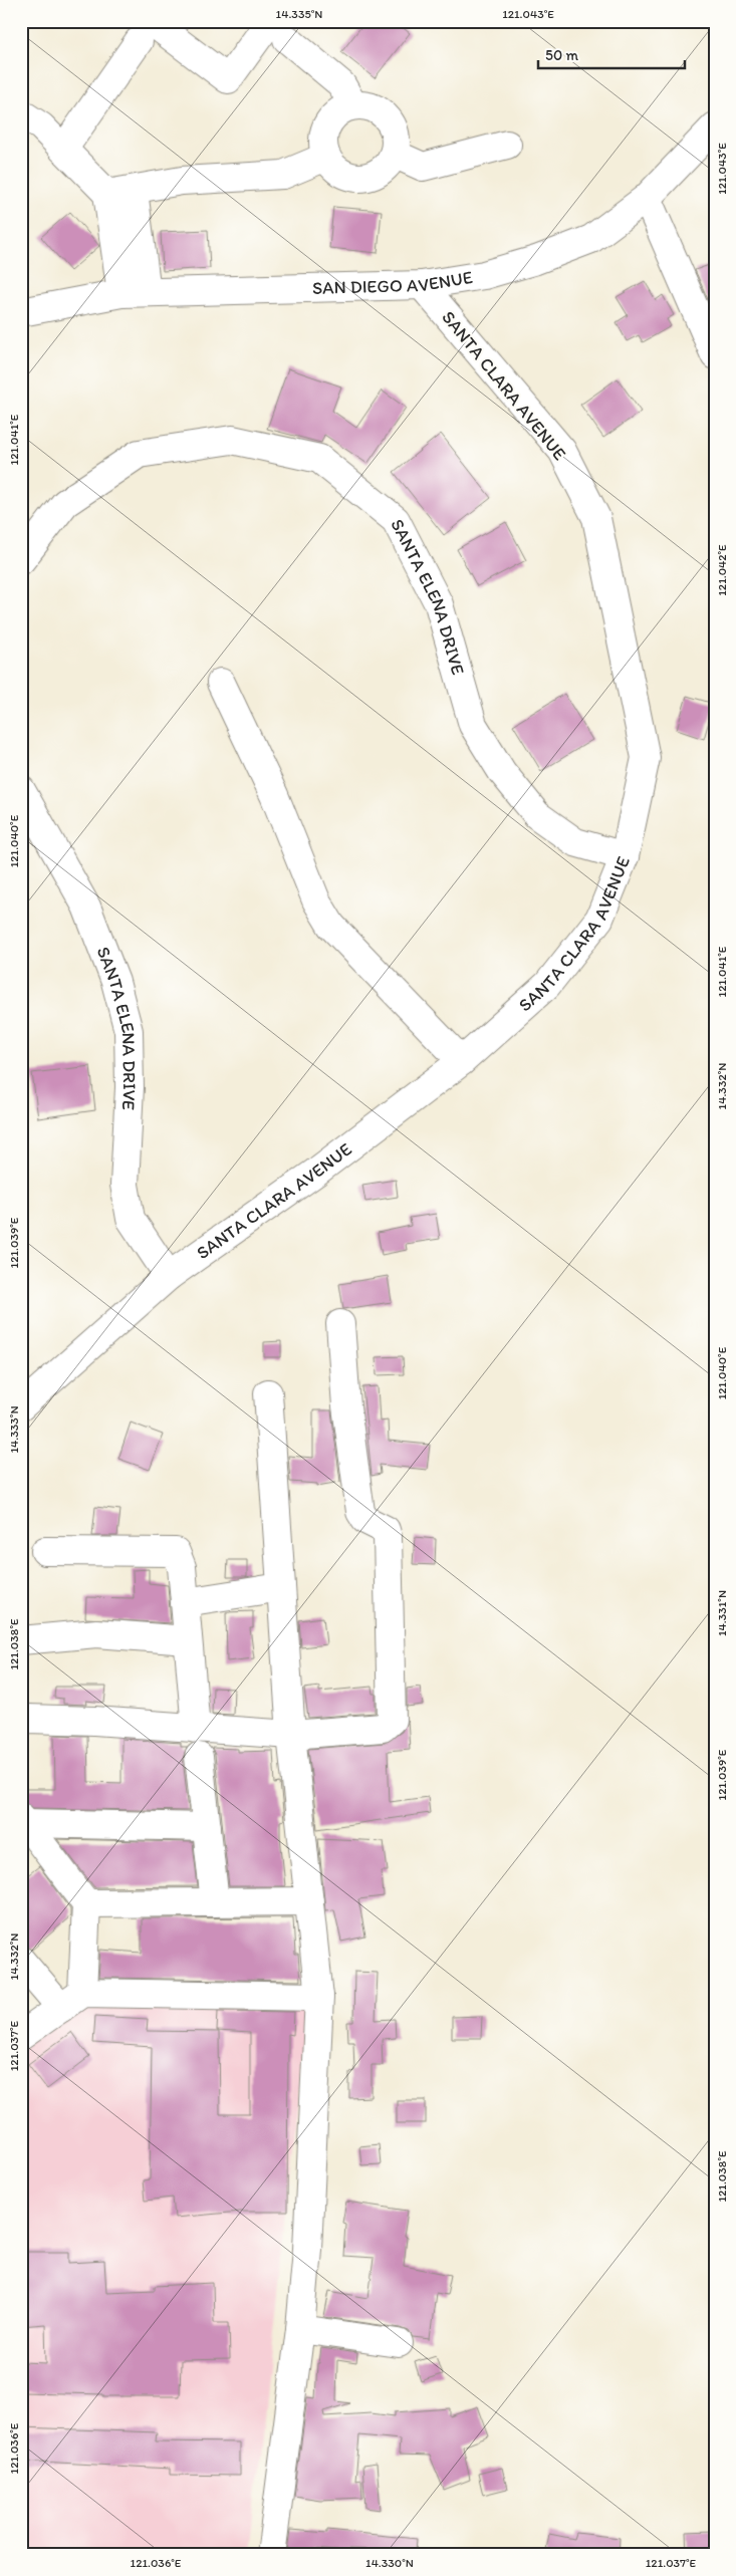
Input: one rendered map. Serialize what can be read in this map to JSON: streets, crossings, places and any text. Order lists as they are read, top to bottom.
{
  "streets": {
    "street": ["SAN DIEGO AVENUE", "SANTA CLARA AVENUE", "SANTA ELENA DRIVE"]
  },
  "crossings": [
    ["SAN DIEGO AVENUE", "SANTA CLARA AVENUE"],
    ["SANTA CLARA AVENUE", "SANTA ELENA DRIVE"]
  ],
  "scale_bar": "50 m",
  "coordinates": [
    "14.335°N",
    "121.043°E",
    "121.041°E",
    "121.042°E",
    "121.040°E",
    "14.332°N",
    "121.039°E",
    "14.333°N",
    "14.331°N",
    "121.038°E",
    "121.037°E",
    "121.036°E",
    "14.330°N"
  ]
}
